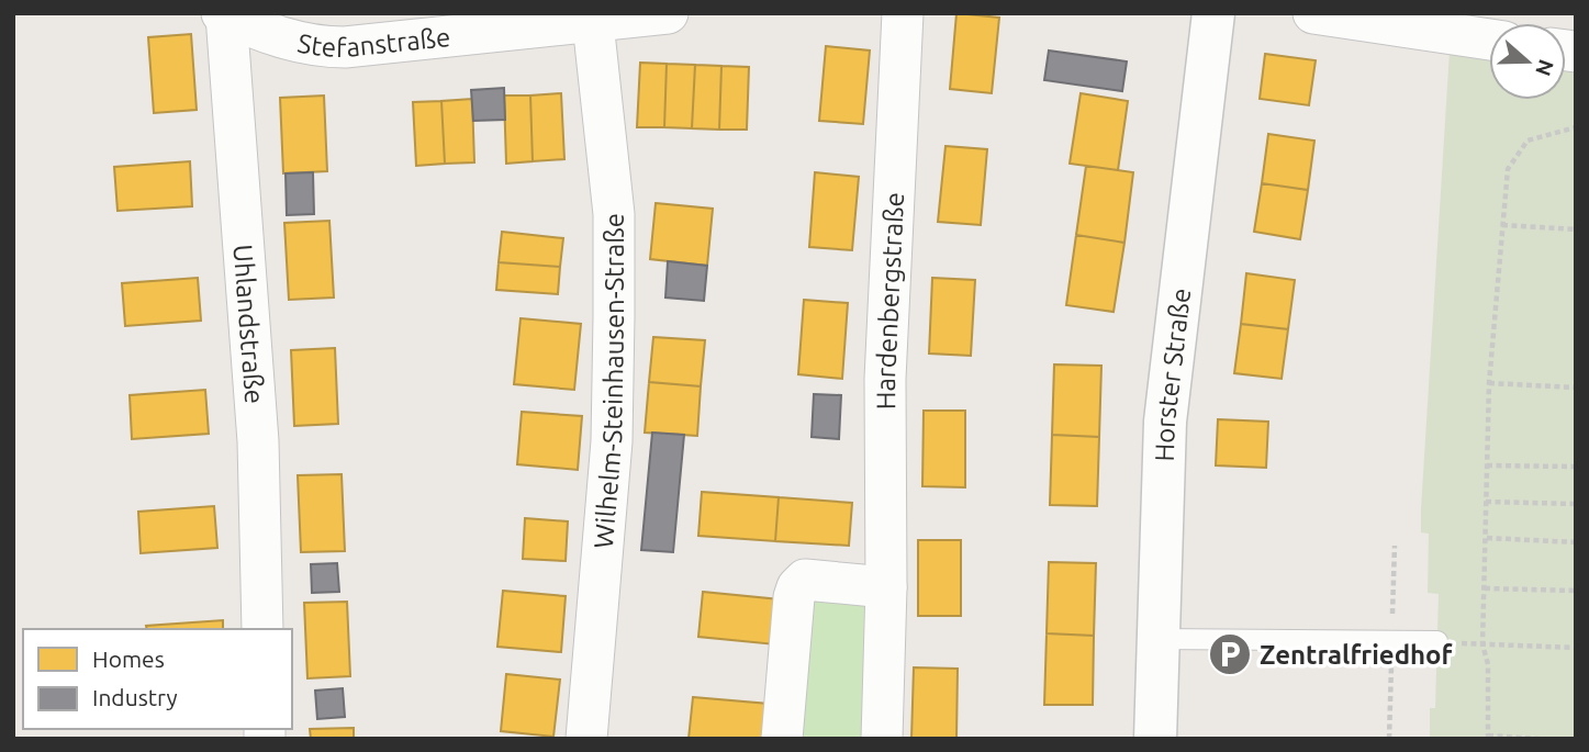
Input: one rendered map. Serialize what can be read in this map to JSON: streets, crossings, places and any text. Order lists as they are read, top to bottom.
{
  "streets": {
    "street": [
      "Stefanstraße",
      "Hardenbergstraße",
      "Uhlandstraße",
      "Horster Straße",
      "Wilhelm-Steinhausen-Straße"
    ]
  },
  "crossings": [
    ["Stefanstraße", "Uhlandstraße"],
    ["Stefanstraße", "Wilhelm-Steinhausen-Straße"]
  ],
  "places": {
    "parking": ["Zentralfriedhof"]
  },
  "legend": ["Homes", "Industry"],
  "north": "right"
}
